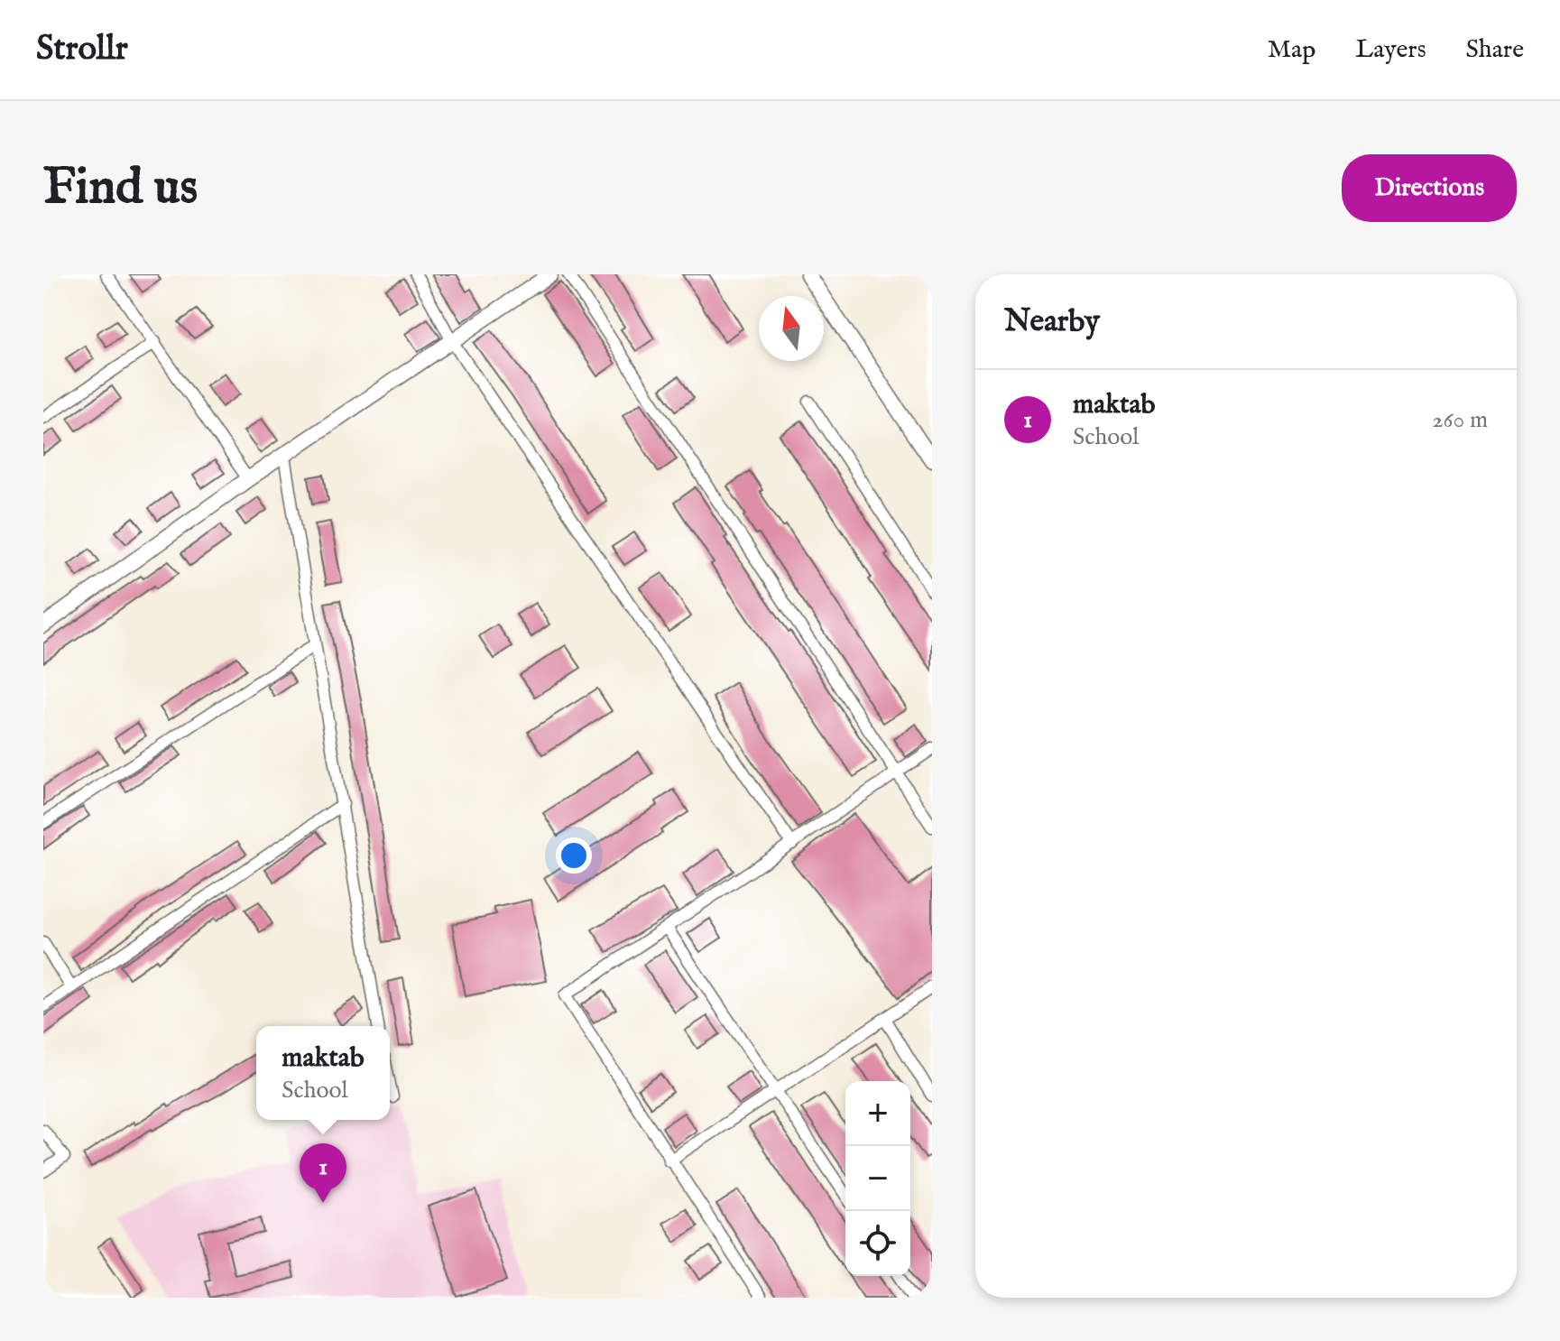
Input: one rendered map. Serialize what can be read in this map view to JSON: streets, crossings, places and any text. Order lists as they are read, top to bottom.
{
  "north": "top",
  "page": {
    "header": "Strollr",
    "nav": ["Map", "Layers", "Share"],
    "buttons": "Directions",
    "title": "Find us",
    "heading": "Nearby",
    "list": [
      {
        "mark": "1",
        "name": "maktab",
        "note": "School",
        "value": "260 m"
      }
    ],
    "popup": ["maktab", "School"],
    "map_buttons": ["+", "−"],
    "pins": "1"
  }
}
